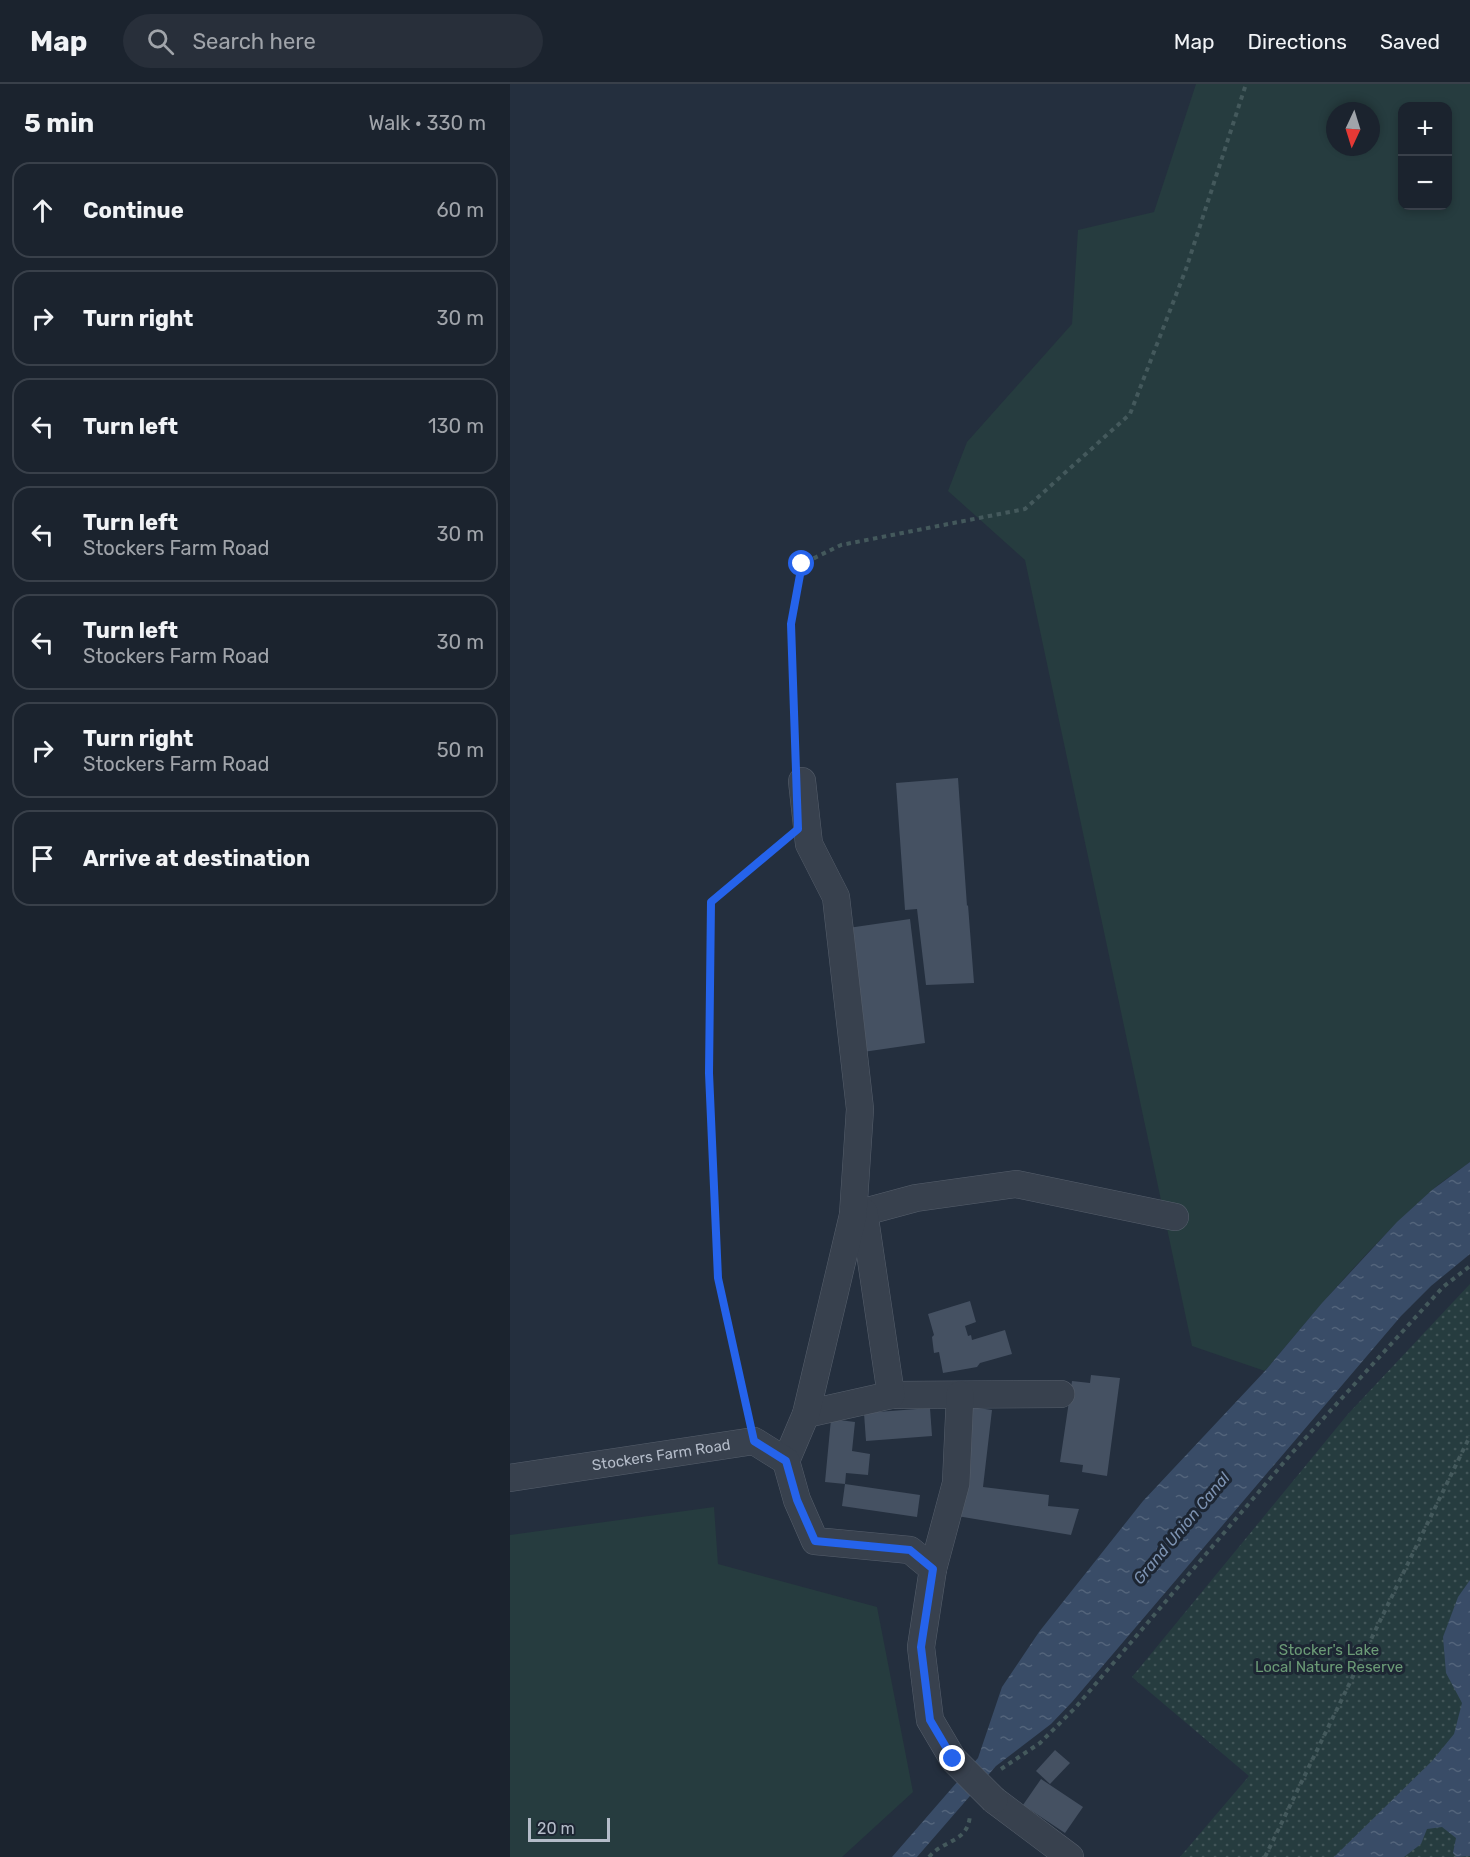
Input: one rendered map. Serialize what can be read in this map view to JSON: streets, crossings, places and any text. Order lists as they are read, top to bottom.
{
  "streets": {
    "street": ["Stockers Farm Road"]
  },
  "water": ["Grand Union Canal"],
  "parks": ["Stocker's Lake Local Nature Reserve"],
  "scale_bar": "20 m",
  "north": "bottom",
  "page": {
    "header": "Map",
    "search": "Search here",
    "nav": ["Map", "Directions", "Saved"],
    "heading": ["5 min", "Walk · 330 m"],
    "map_buttons": ["+", "−"],
    "list": [
      ["Continue", "60 m"],
      ["Turn right", "30 m"],
      ["Turn left", "130 m"],
      ["Turn left", "Stockers Farm Road", "30 m"],
      ["Turn left", "Stockers Farm Road", "30 m"],
      ["Turn right", "Stockers Farm Road", "50 m"],
      "Arrive at destination"
    ],
    "scale": "20 m"
  }
}
